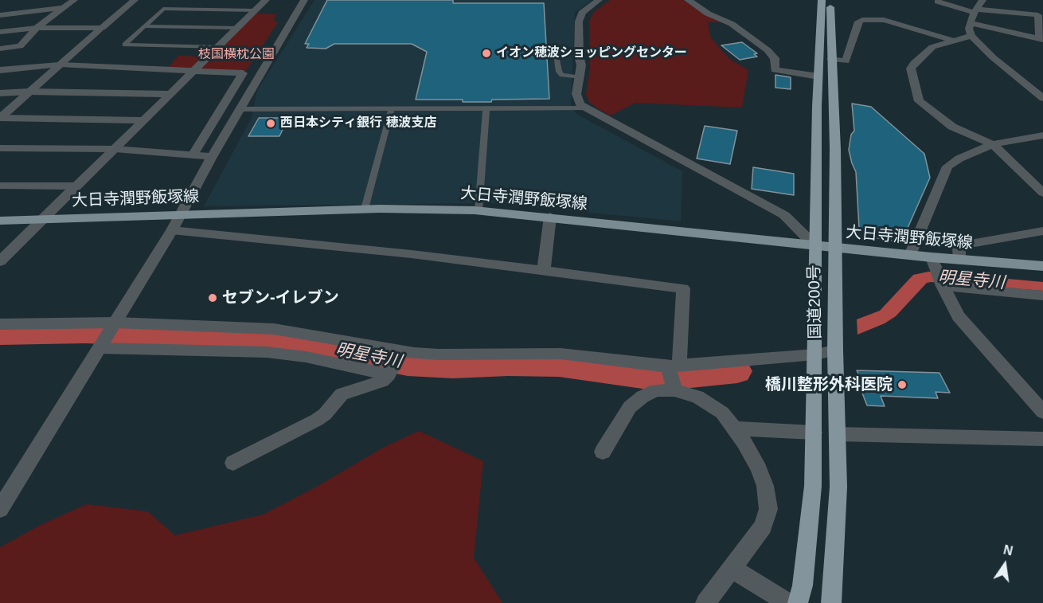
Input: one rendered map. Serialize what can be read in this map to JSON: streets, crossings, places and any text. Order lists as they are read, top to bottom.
{
  "streets": {
    "highway": ["国道200号"],
    "main road": ["大日寺潤野飯塚線"]
  },
  "crossings": [
    ["大日寺潤野飯塚線", "国道200号"]
  ],
  "water": ["明星寺川"],
  "parks": ["枝国横枕公園"],
  "places": [
    "イオン穂波ショッピングセンター",
    "西日本シティ銀行 穂波支店",
    "セブン-イレブン",
    "橋川整形外科医院"
  ],
  "north": "top"
}
